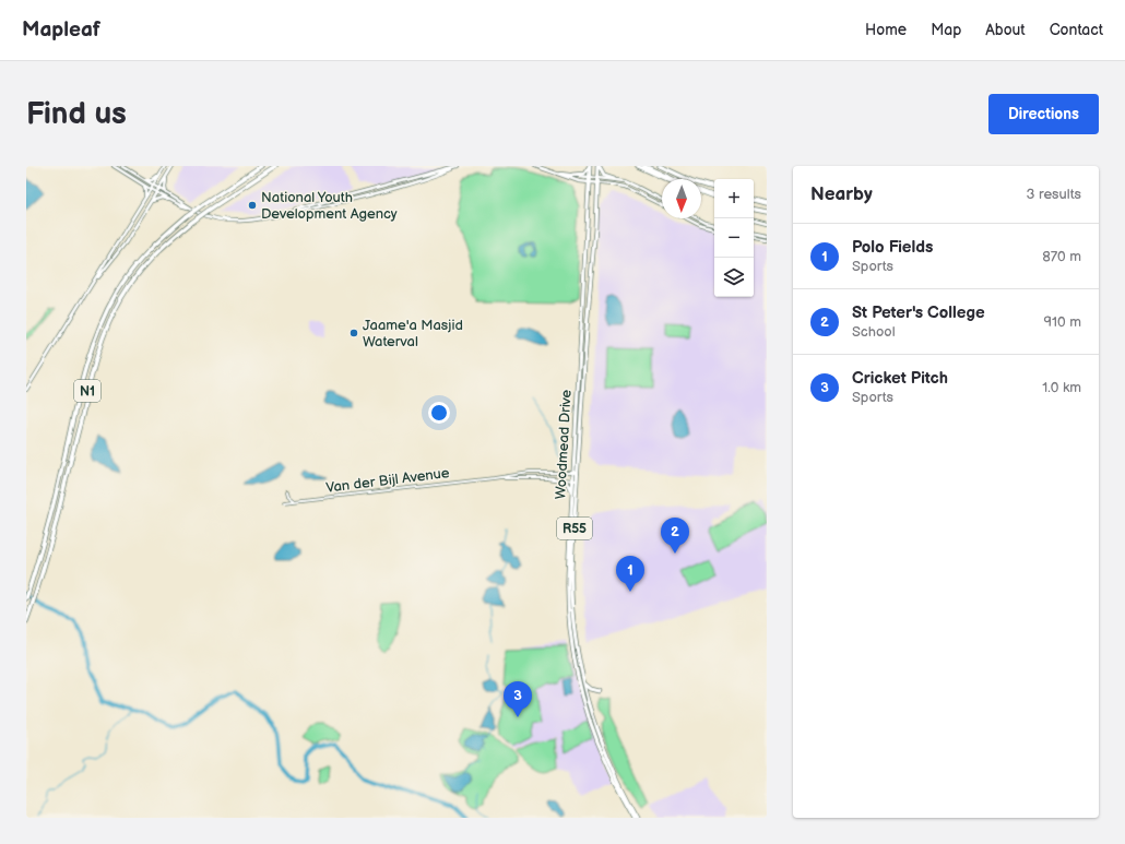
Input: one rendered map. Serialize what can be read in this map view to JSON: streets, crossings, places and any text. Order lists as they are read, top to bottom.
{
  "streets": {
    "highway": ["N1"],
    "main road": ["Woodmead Drive", "R55"],
    "street": ["Van der Bijl Avenue"]
  },
  "crossings": [
    ["Woodmead Drive", "Van der Bijl Avenue"]
  ],
  "places": ["National Youth Development Agency", "Jaame'a Masjid Waterval"],
  "north": "bottom",
  "page": {
    "header": "Mapleaf",
    "nav": [
      "Home",
      "Map",
      "About",
      "Contact"
    ],
    "buttons": "Directions",
    "title": "Find us",
    "heading": ["Nearby", "3 results"],
    "map_buttons": ["+", "−"],
    "list": [
      {
        "mark": "1",
        "name": "Polo Fields",
        "note": "Sports",
        "value": "870 m"
      },
      {
        "mark": "2",
        "name": "St Peter's College",
        "note": "School",
        "value": "910 m"
      },
      {
        "mark": "3",
        "name": "Cricket Pitch",
        "note": "Sports",
        "value": "1.0 km"
      }
    ],
    "pins": ["2", "1", "3"]
  }
}
